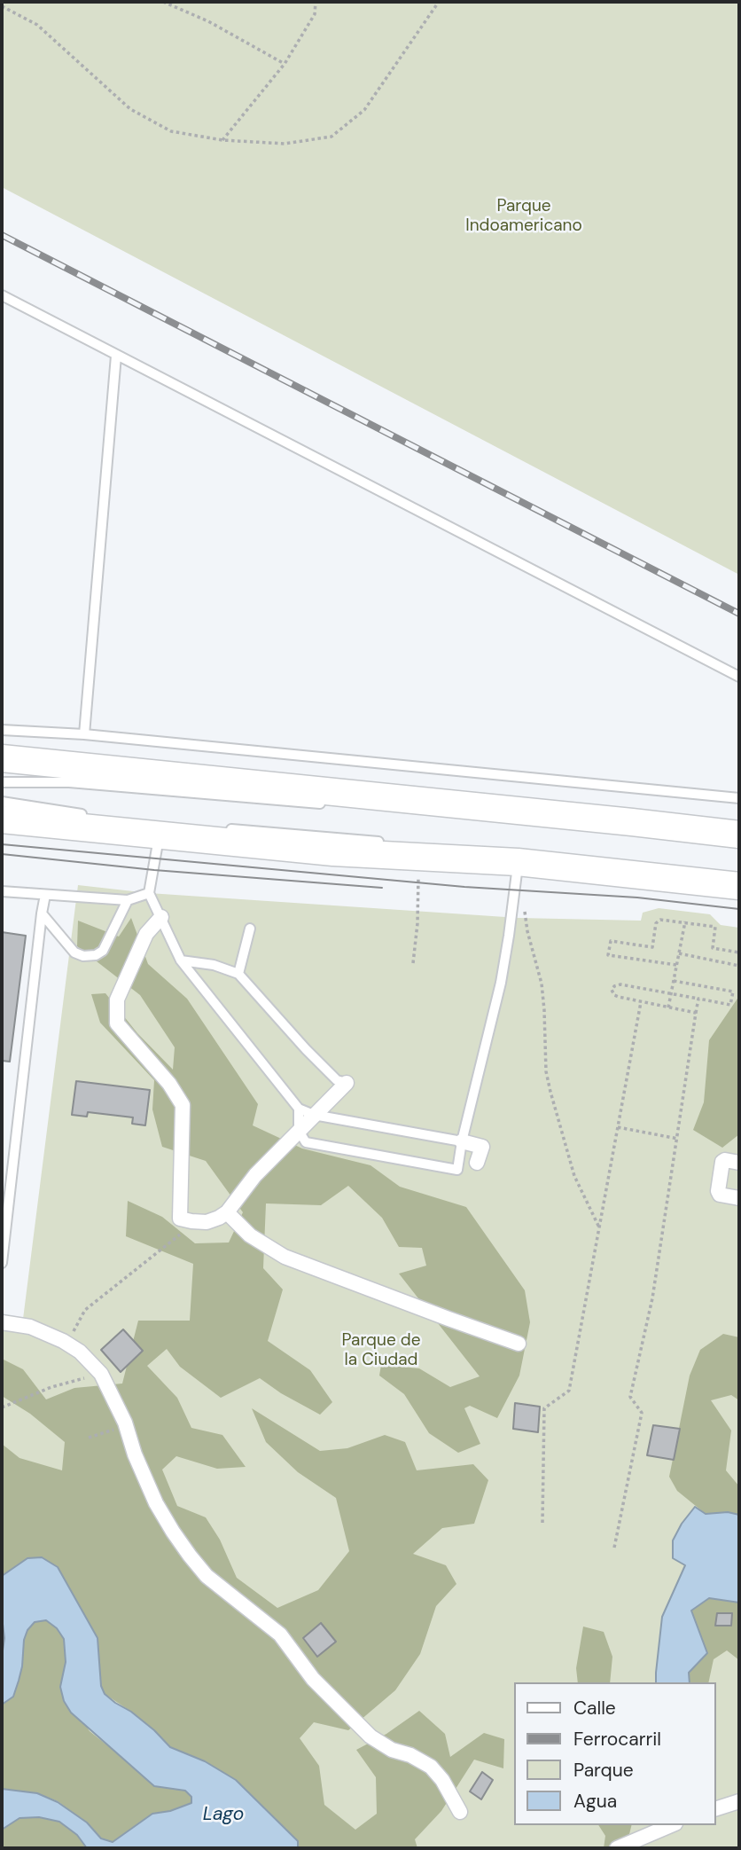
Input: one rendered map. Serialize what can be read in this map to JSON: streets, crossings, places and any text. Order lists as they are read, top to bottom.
{
  "water": ["Lago"],
  "parks": ["Parque Indoamericano", "Parque de la Ciudad"],
  "legend": [
    "Calle",
    "Ferrocarril",
    "Parque",
    "Agua"
  ]
}
